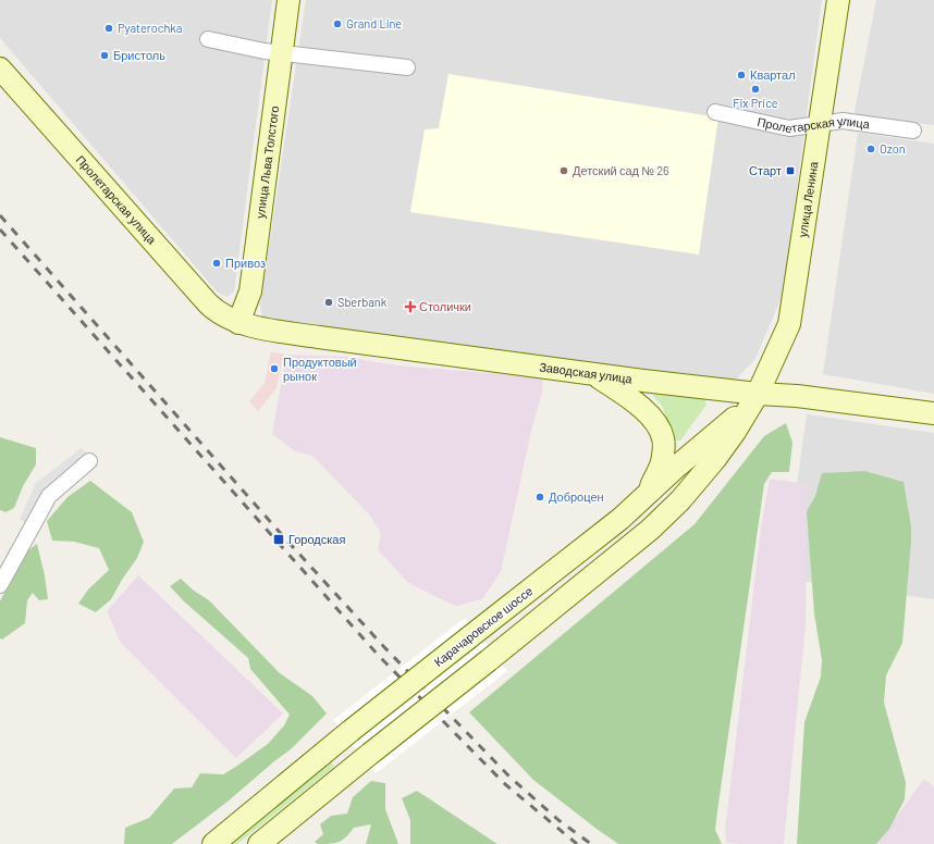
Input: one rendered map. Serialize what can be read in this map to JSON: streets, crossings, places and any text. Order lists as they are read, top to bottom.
{
  "streets": {
    "street": [
      "Пролетарская улица",
      "улица Льва Толстого",
      "улица Ленина",
      "Заводская улица",
      "Карачаровское шоссе"
    ]
  },
  "crossings": [
    ["Пролетарская улица", "улица Льва Толстого"],
    ["Пролетарская улица", "улица Ленина"],
    ["Пролетарская улица", "Заводская улица"],
    ["улица Льва Толстого", "Заводская улица"],
    ["улица Ленина", "Заводская улица"],
    ["улица Ленина", "Карачаровское шоссе"],
    ["Заводская улица", "Карачаровское шоссе"]
  ],
  "places": {
    "other": [
      "Grand Line",
      "Pyaterochka",
      "Бристоль",
      "Квартал",
      "Fix Price",
      "Ozon",
      "Детский сад № 26",
      "Привоз",
      "Sberbank",
      "Продуктовый рынок",
      "Доброцен"
    ],
    "transit": ["Старт", "Городская"],
    "health": ["Столички"]
  }
}
